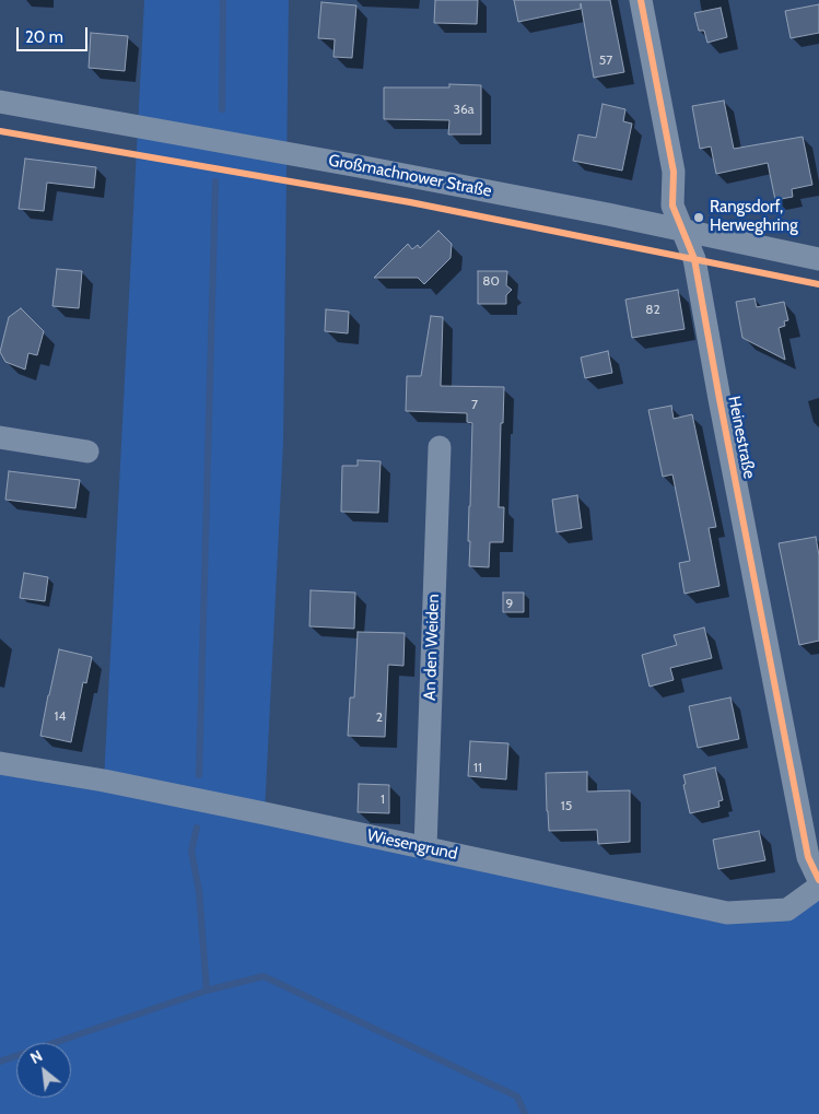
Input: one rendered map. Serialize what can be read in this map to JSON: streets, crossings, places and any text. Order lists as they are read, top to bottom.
{
  "streets": {
    "street": [
      "Großmachnower Straße",
      "Heinestraße",
      "An den Weiden",
      "Wiesengrund"
    ]
  },
  "crossings": [
    ["Großmachnower Straße", "Heinestraße"],
    ["An den Weiden", "Wiesengrund"]
  ],
  "places": ["Rangsdorf, Herweghring"],
  "house_numbers": [
    "57",
    "36a",
    "80",
    "82",
    "7",
    "9",
    "14",
    "2",
    "11",
    "1",
    "15"
  ],
  "scale_bar": "20 m",
  "north": "top left"
}
